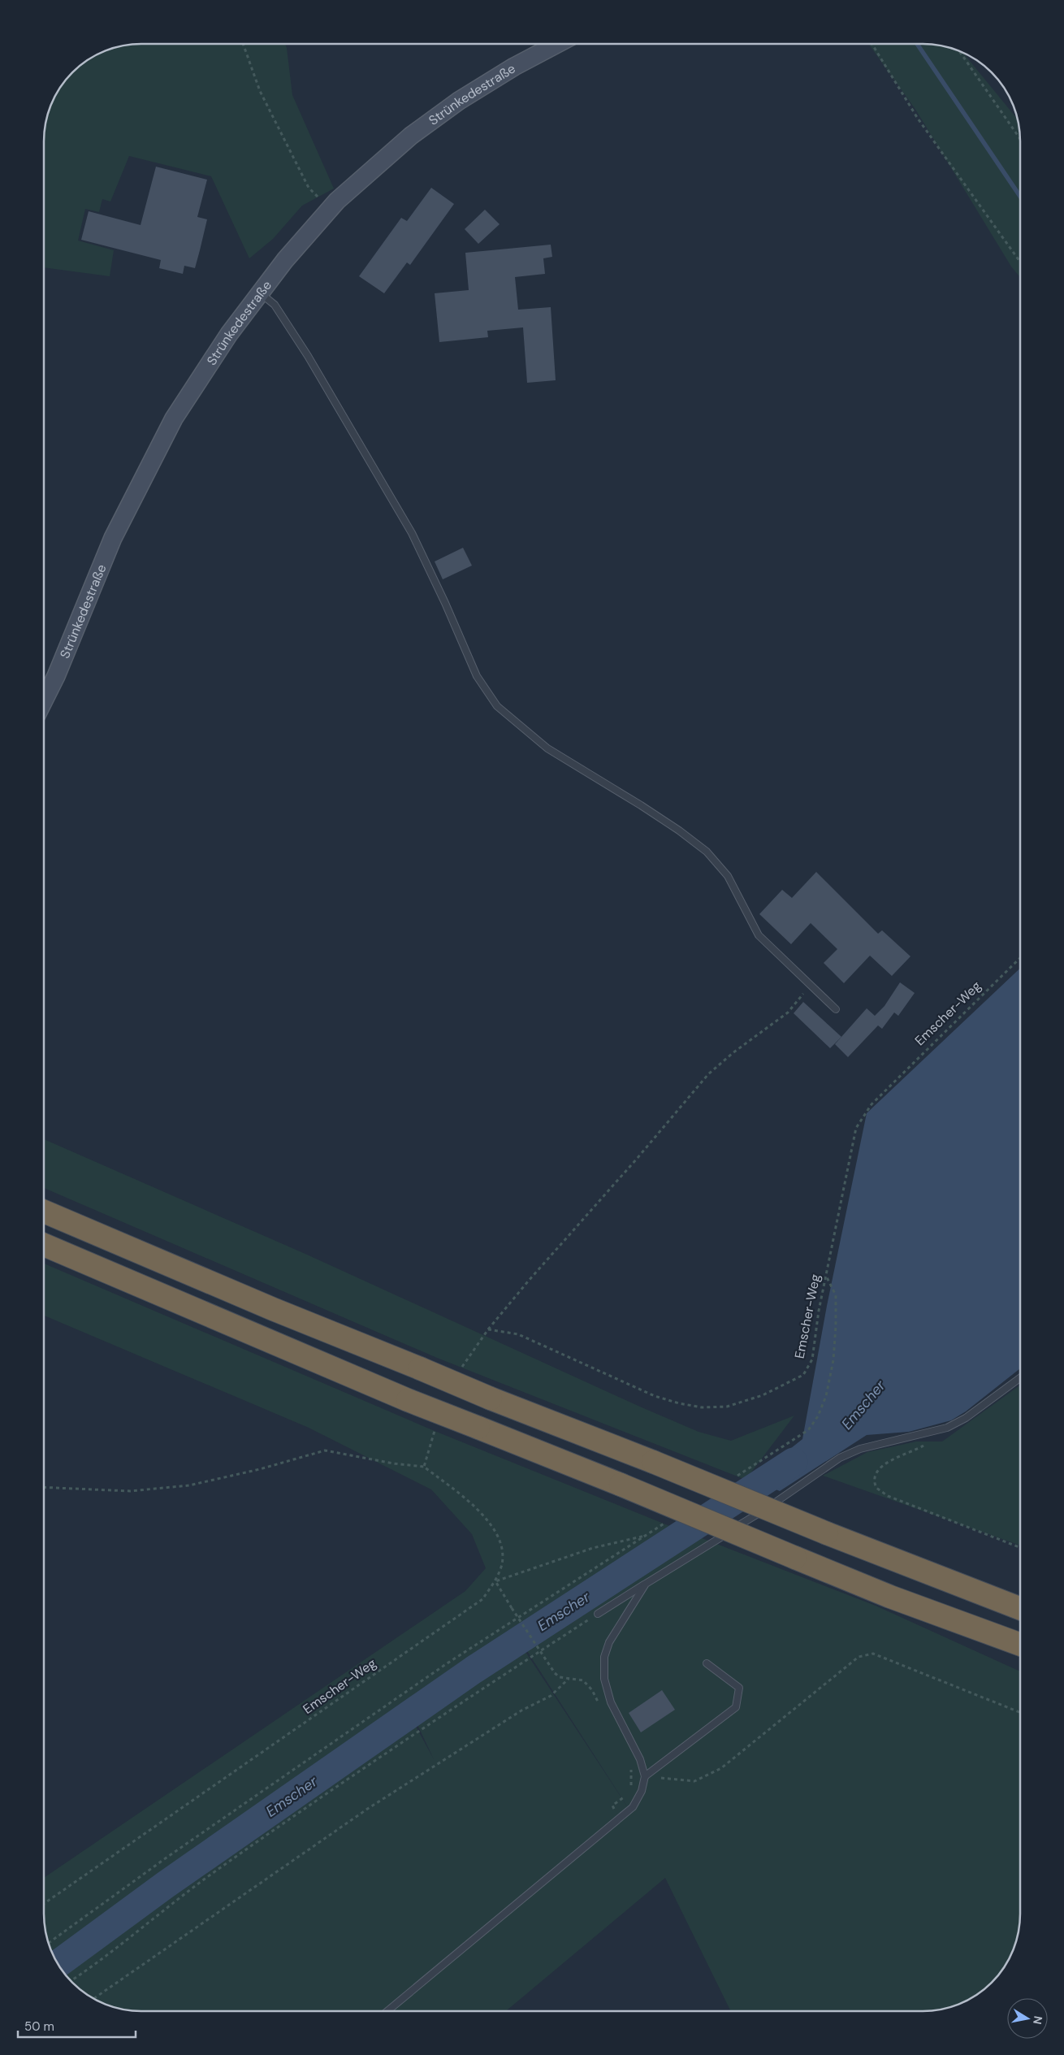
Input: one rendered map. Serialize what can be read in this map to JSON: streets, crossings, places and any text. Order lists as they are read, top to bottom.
{
  "streets": {
    "main road": ["Strünkedestraße"],
    "path": ["Emscher-Weg"]
  },
  "water": ["Emscher"],
  "scale_bar": "50 m",
  "north": "right"
}
